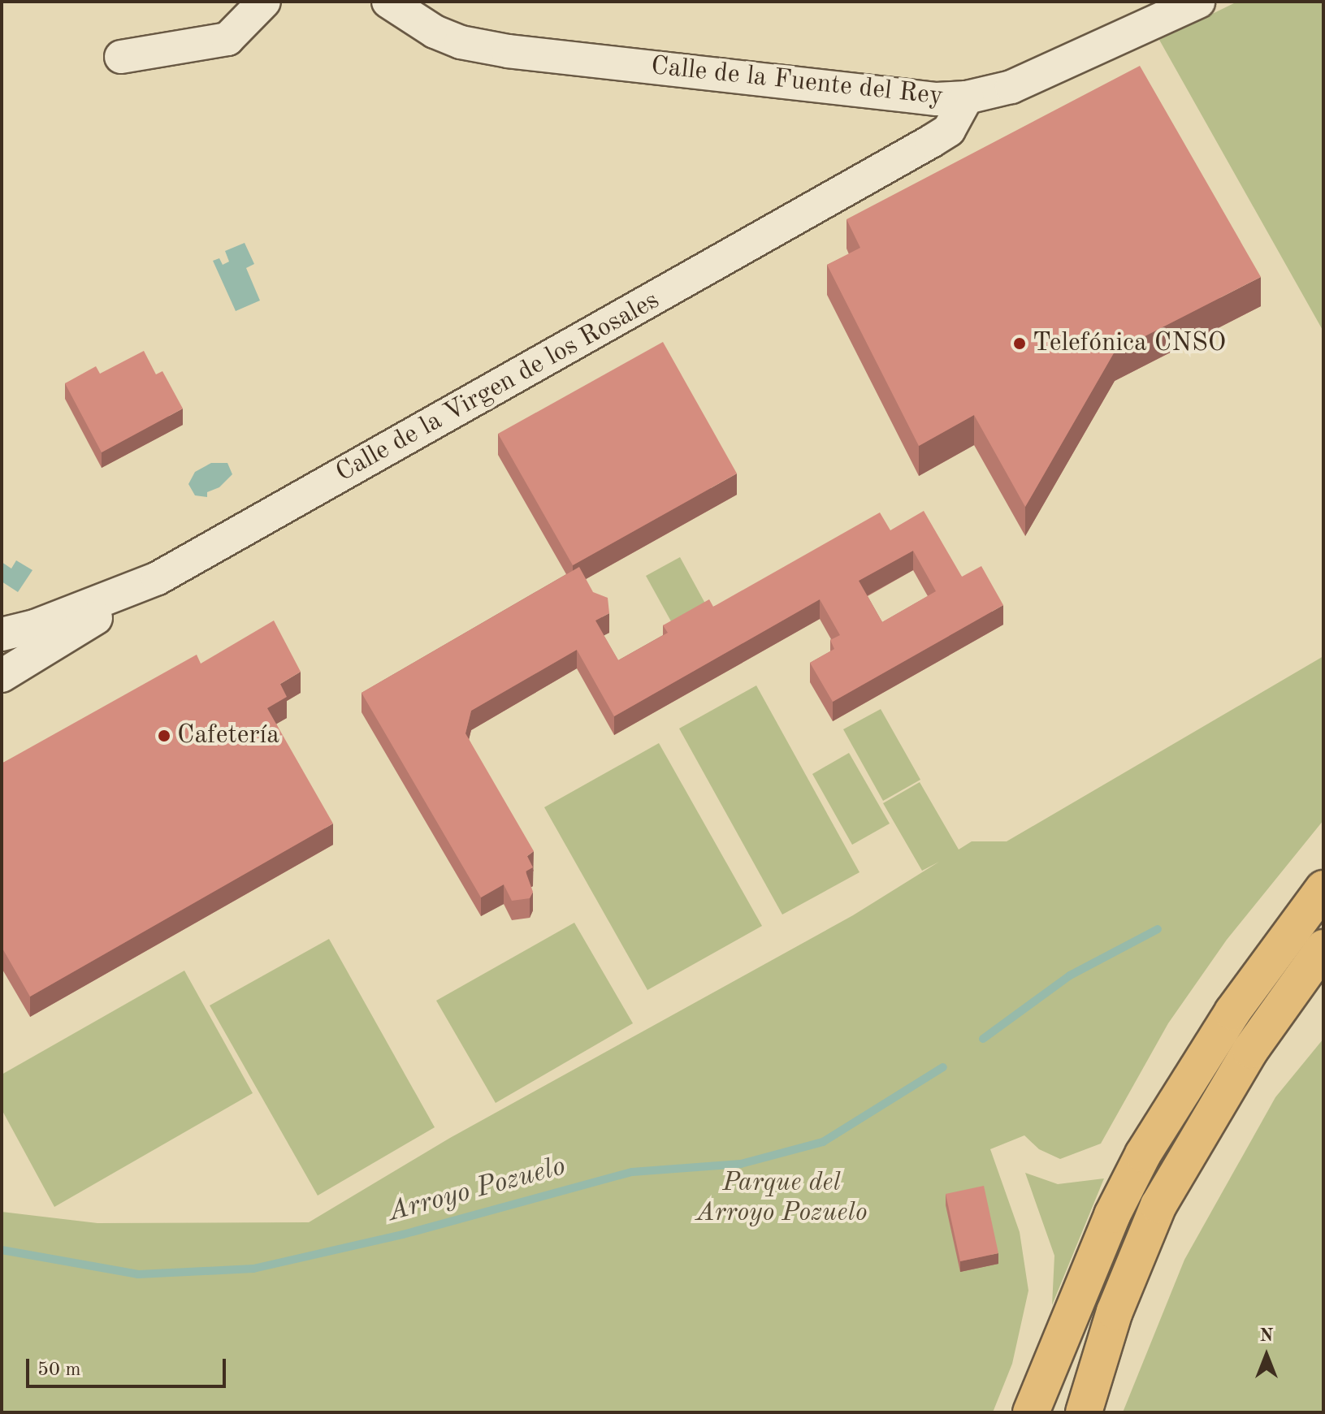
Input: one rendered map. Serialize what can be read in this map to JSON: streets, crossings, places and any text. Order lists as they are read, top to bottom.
{
  "streets": {
    "street": ["Calle de la Fuente del Rey", "Calle de la Virgen de los Rosales"]
  },
  "crossings": [
    ["Calle de la Fuente del Rey", "Calle de la Virgen de los Rosales"]
  ],
  "water": ["Arroyo Pozuelo"],
  "parks": ["Parque del Arroyo Pozuelo"],
  "places": ["Telefónica CNSO", "Cafetería"],
  "scale_bar": "50 m",
  "north": "top"
}
